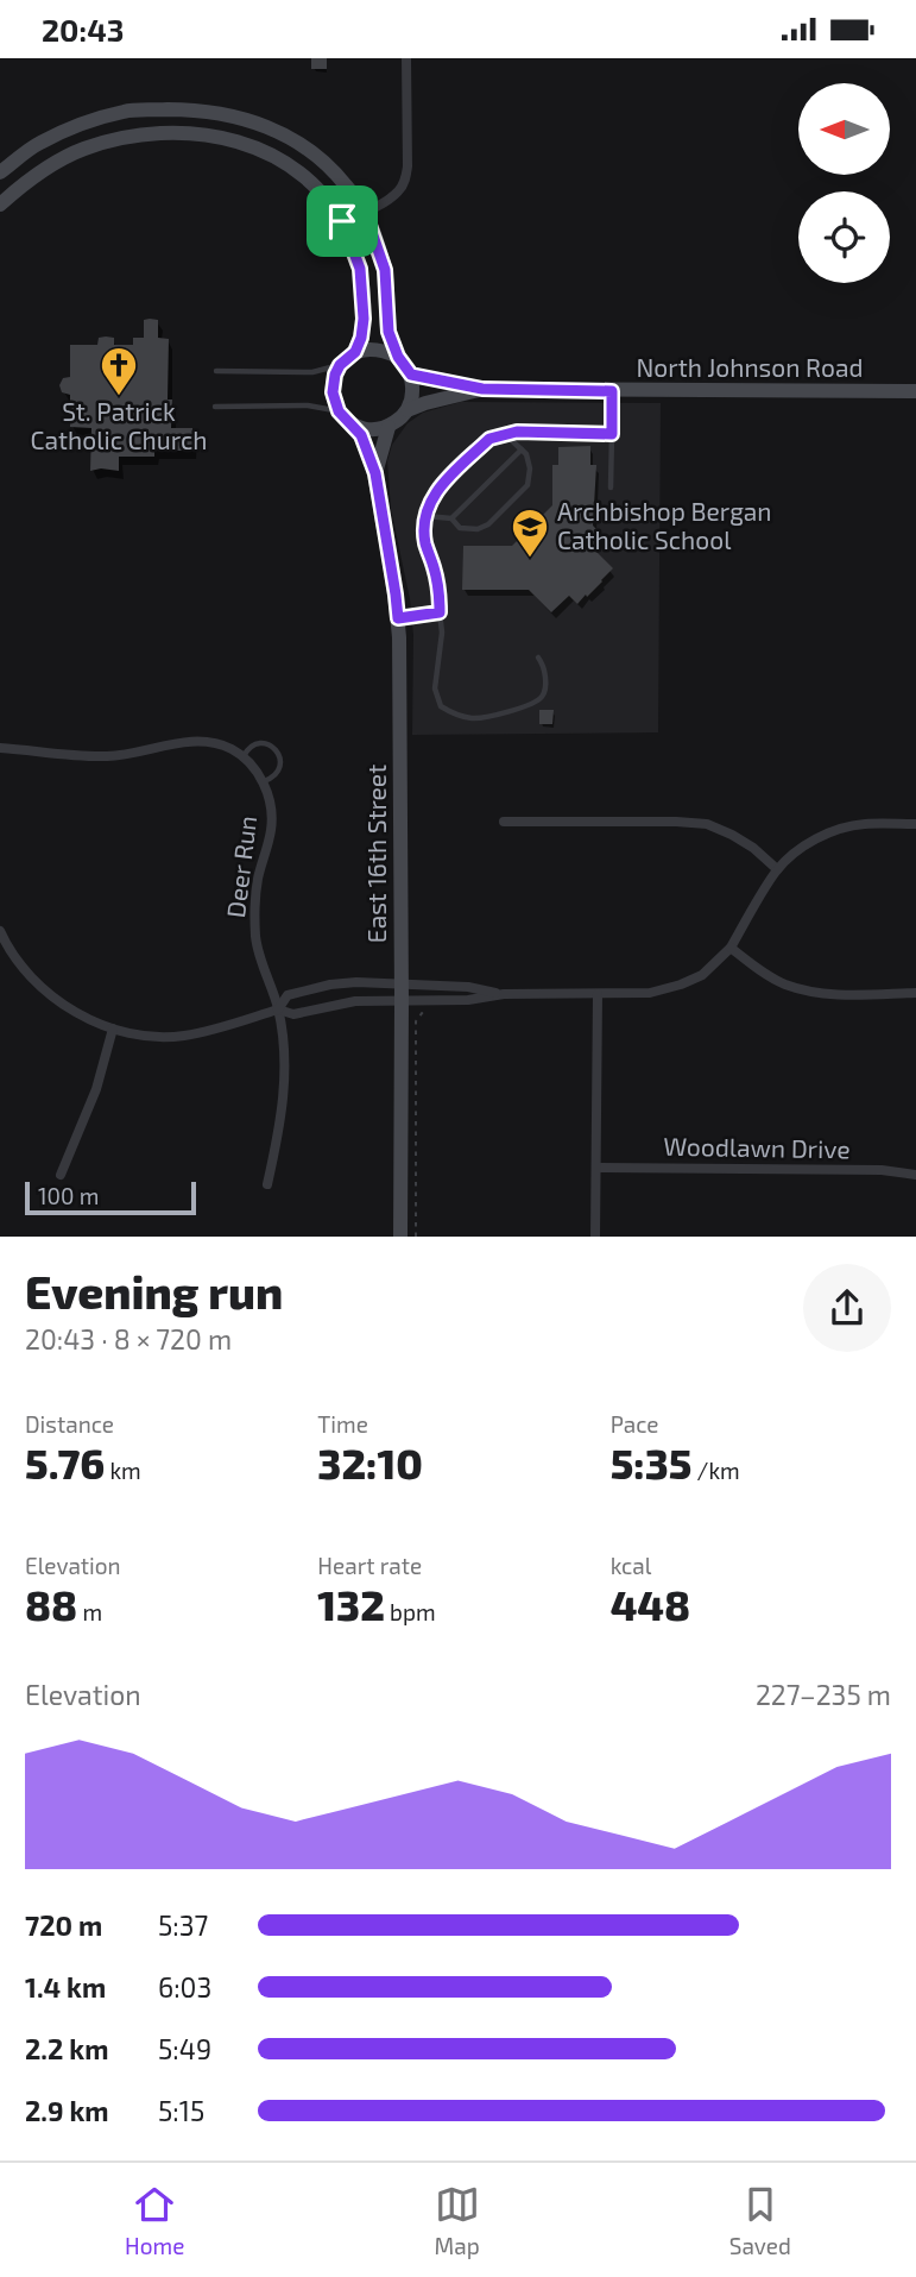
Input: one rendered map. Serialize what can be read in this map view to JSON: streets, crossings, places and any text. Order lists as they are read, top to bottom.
{
  "streets": {
    "main road": ["North Johnson Road", "East 16th Street"],
    "street": ["Deer Run", "Woodlawn Drive"]
  },
  "crossings": [
    ["North Johnson Road", "East 16th Street"]
  ],
  "places": {
    "church": ["St. Patrick Catholic Church"],
    "school or university": ["Archbishop Bergan Catholic School"]
  },
  "scale_bar": "100 m",
  "north": "left",
  "page": {
    "status": "20:43",
    "scale": "100 m",
    "heading": ["Evening run", "20:43 · 8 × 720 m"],
    "stats": [
      ["Distance", "5.76 km"],
      ["Time", "32:10"],
      ["Pace", "5:35 /km"],
      ["Elevation", "88 m"],
      ["Heart rate", "132 bpm"],
      ["kcal", "448"]
    ],
    "chart": ["Elevation", "227–235 m"],
    "list": [
      {
        "name": "720 m",
        "note": "5:37"
      },
      {
        "name": "1.4 km",
        "note": "6:03"
      },
      {
        "name": "2.2 km",
        "note": "5:49"
      },
      {
        "name": "2.9 km",
        "note": "5:15"
      }
    ],
    "tabs": ["Home", "Map", "Saved"]
  }
}
